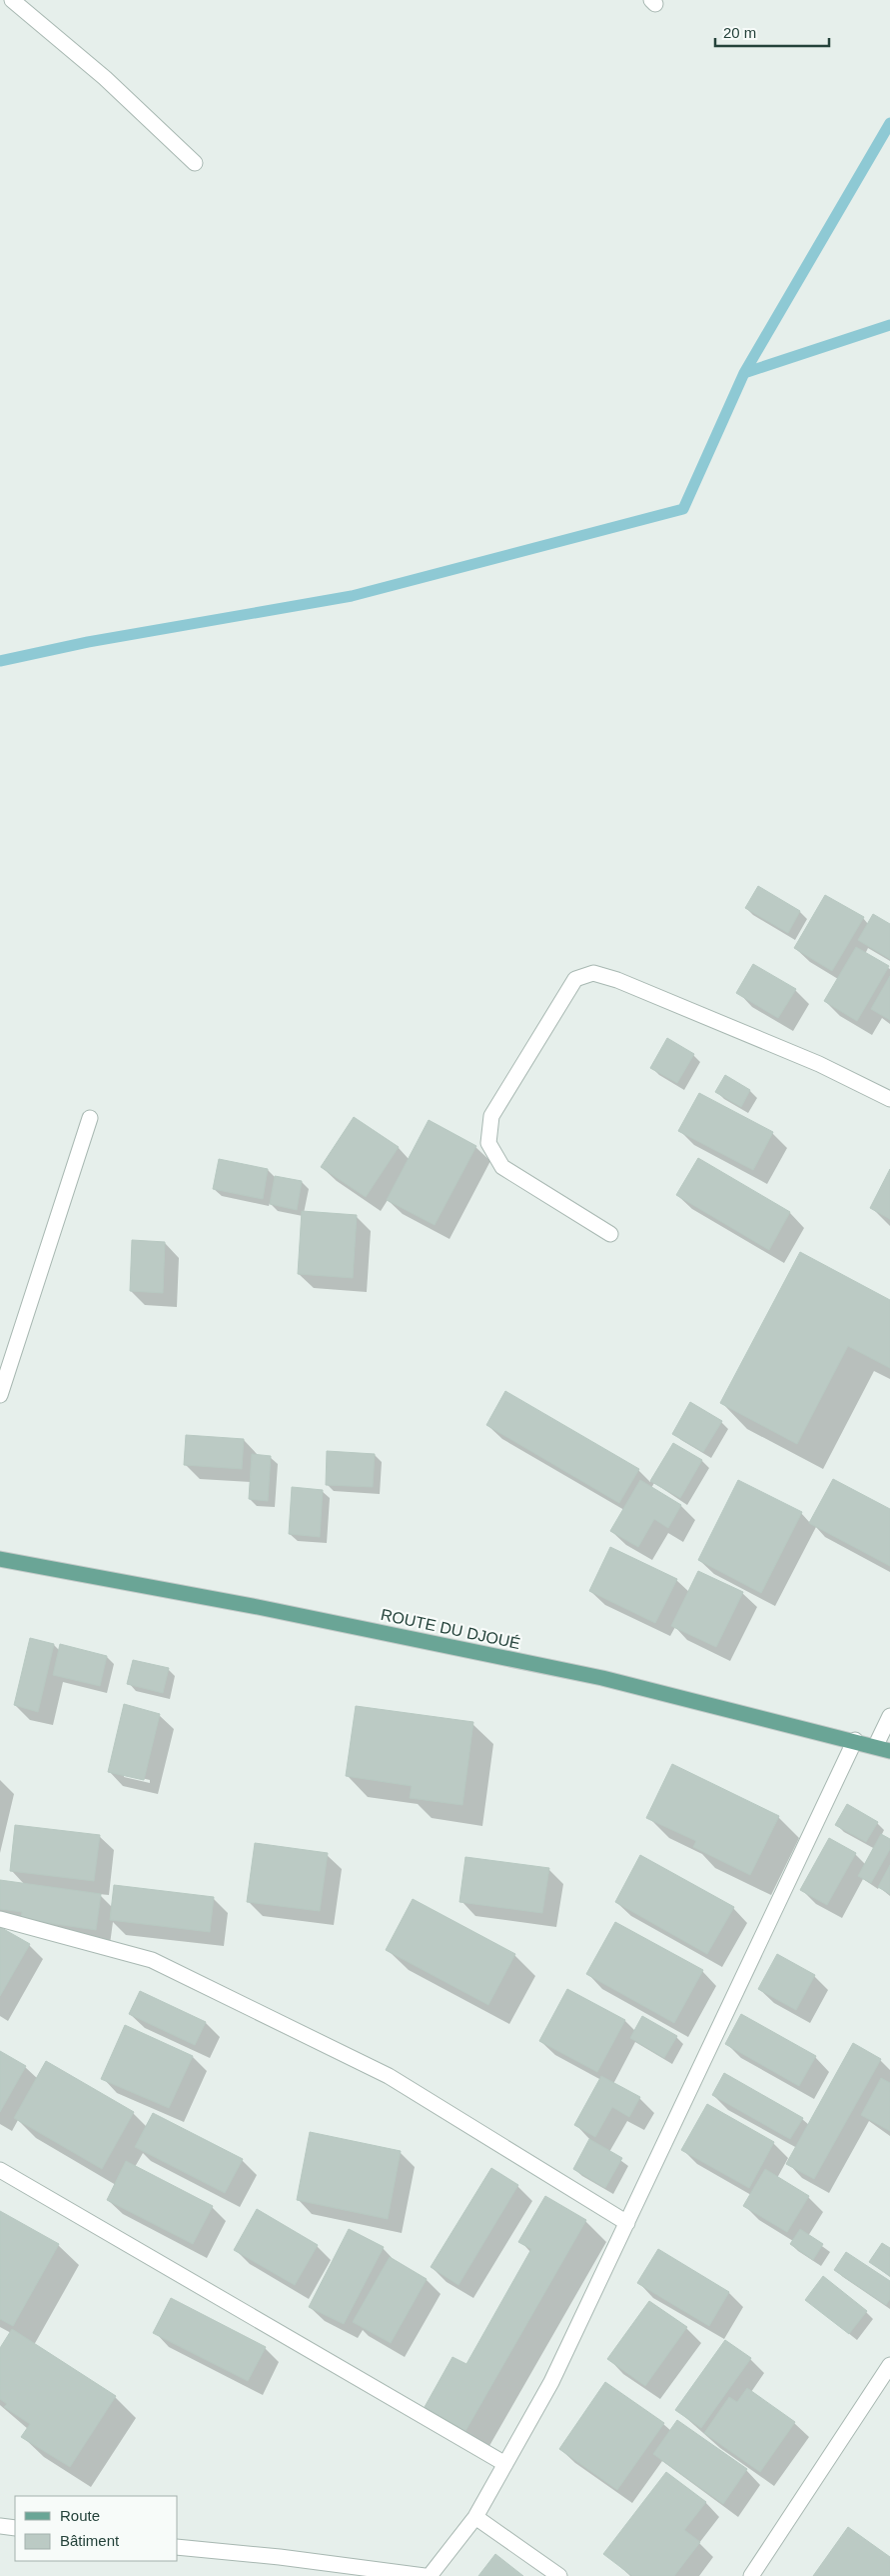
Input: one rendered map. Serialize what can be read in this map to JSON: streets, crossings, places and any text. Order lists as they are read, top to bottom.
{
  "streets": {
    "main road": ["ROUTE DU DJOUÉ"]
  },
  "legend": ["Route", "Bâtiment"],
  "scale_bar": "20 m"
}
